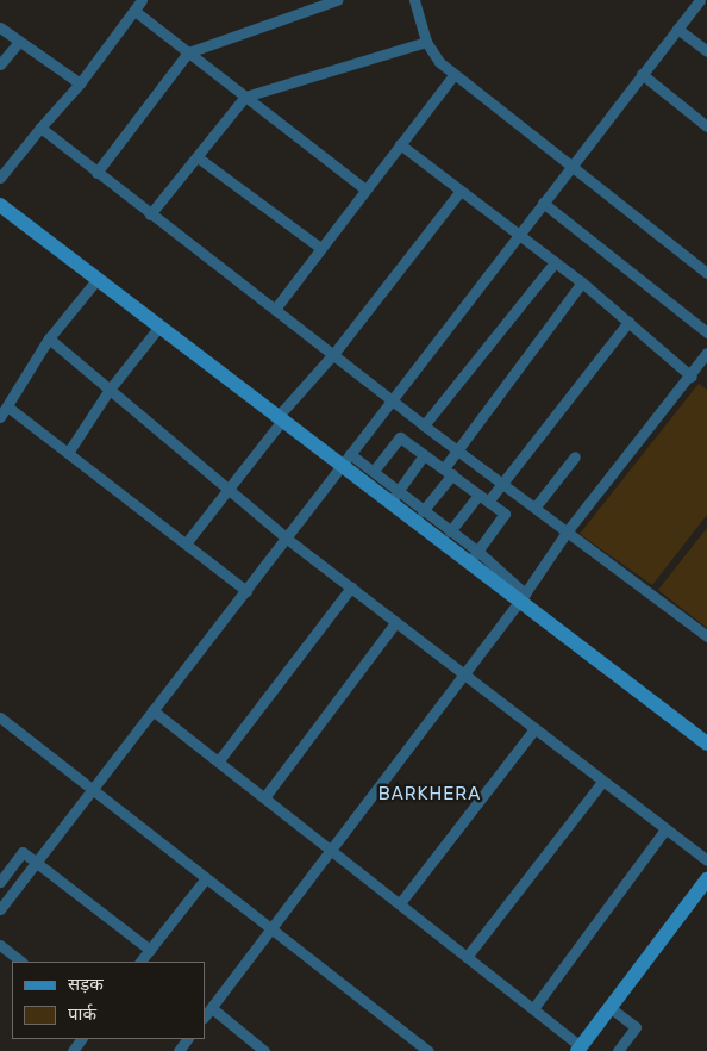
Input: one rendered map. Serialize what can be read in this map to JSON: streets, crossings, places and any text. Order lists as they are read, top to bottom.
{
  "districts": ["BARKHERA"],
  "legend": ["सड़क", "पार्क"]
}
